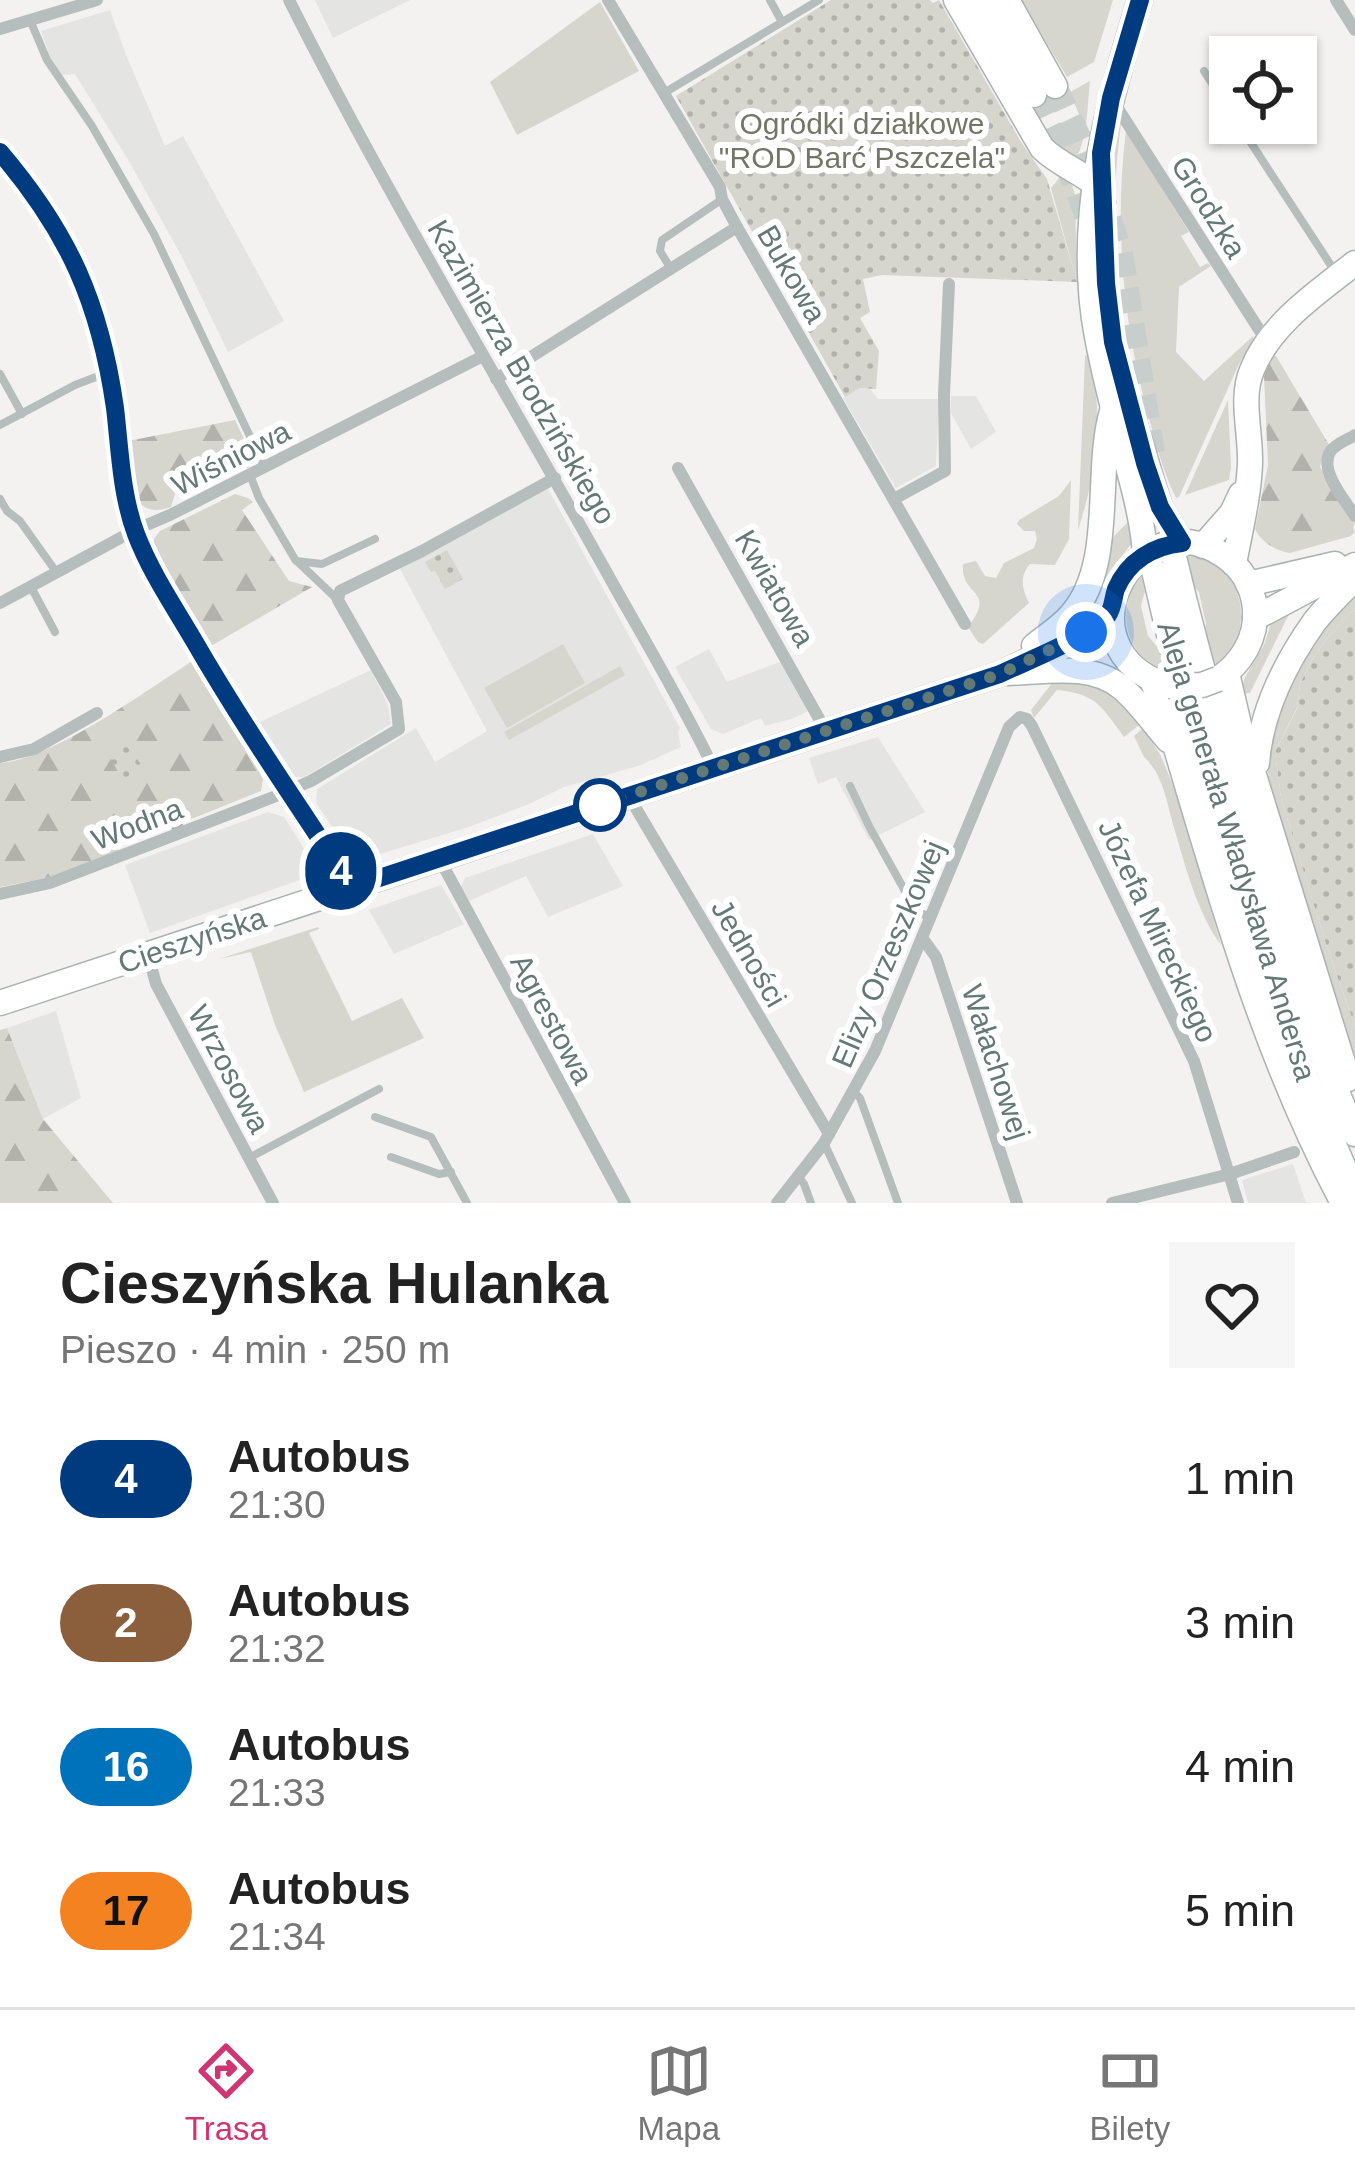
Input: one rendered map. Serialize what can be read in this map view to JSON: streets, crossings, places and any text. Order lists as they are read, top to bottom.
{
  "streets": {
    "main road": ["Aleja generała Władysława Andersa", "Cieszyńska"],
    "street": [
      "Grodzka",
      "Bukowa",
      "Kazimierza Brodzińskiego",
      "Wiśniowa",
      "Kwiatowa",
      "Wodna",
      "Józefa Mireckiego",
      "Jedności",
      "Elizy Orzeszkowej",
      "Agrestowa",
      "Wałachowej",
      "Wrzosowa"
    ]
  },
  "crossings": [
    ["Kazimierza Brodzińskiego", "Wiśniowa"],
    ["Kazimierza Brodzińskiego", "Cieszyńska"],
    ["Kwiatowa", "Cieszyńska"],
    ["Aleja generała Władysława Andersa", "Cieszyńska"],
    ["Józefa Mireckiego", "Elizy Orzeszkowej"],
    ["Cieszyńska", "Jedności"],
    ["Cieszyńska", "Agrestowa"],
    ["Cieszyńska", "Wrzosowa"],
    ["Jedności", "Elizy Orzeszkowej"],
    ["Elizy Orzeszkowej", "Wałachowej"]
  ],
  "parks": ["Ogródki działkowe \"ROD Barć Pszczela\""],
  "lines": ["bus line 4"],
  "page": {
    "on_map": "4",
    "heading": ["Cieszyńska Hulanka", "Pieszo · 4 min · 250 m"],
    "list": [
      {
        "mark": "4",
        "name": "Autobus",
        "note": "21:30",
        "value": "1 min"
      },
      {
        "mark": "2",
        "name": "Autobus",
        "note": "21:32",
        "value": "3 min"
      },
      {
        "mark": "16",
        "name": "Autobus",
        "note": "21:33",
        "value": "4 min"
      },
      {
        "mark": "17",
        "name": "Autobus",
        "note": "21:34",
        "value": "5 min"
      }
    ],
    "tabs": ["Trasa", "Mapa", "Bilety"]
  }
}
